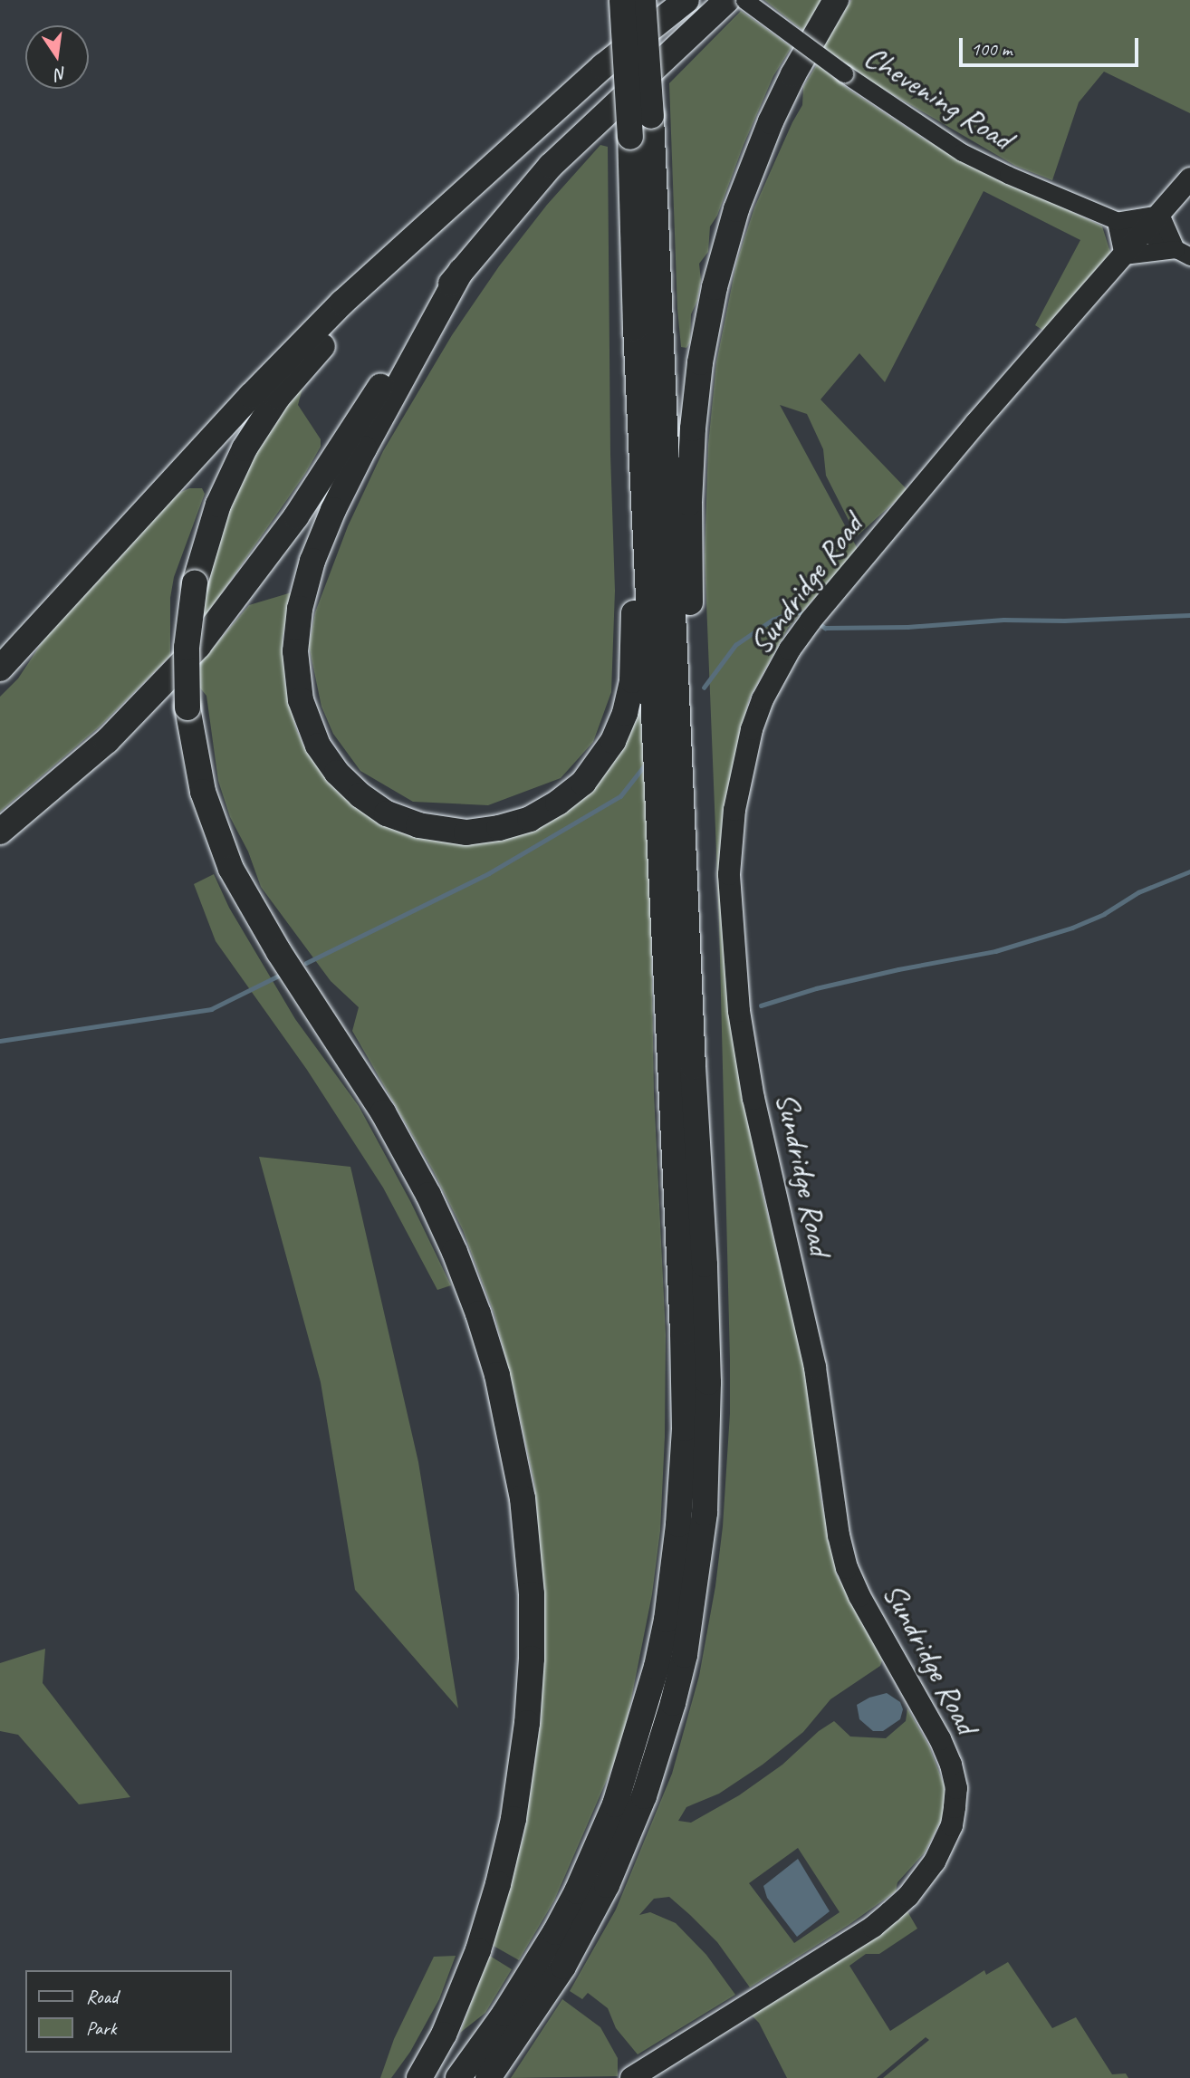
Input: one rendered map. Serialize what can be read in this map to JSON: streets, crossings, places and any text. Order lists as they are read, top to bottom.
{
  "streets": {
    "main road": ["Sundridge Road"],
    "street": ["Chevening Road"]
  },
  "crossings": [
    ["Chevening Road", "Sundridge Road"]
  ],
  "legend": ["Road", "Park"],
  "scale_bar": "100 m",
  "north": "bottom"
}
